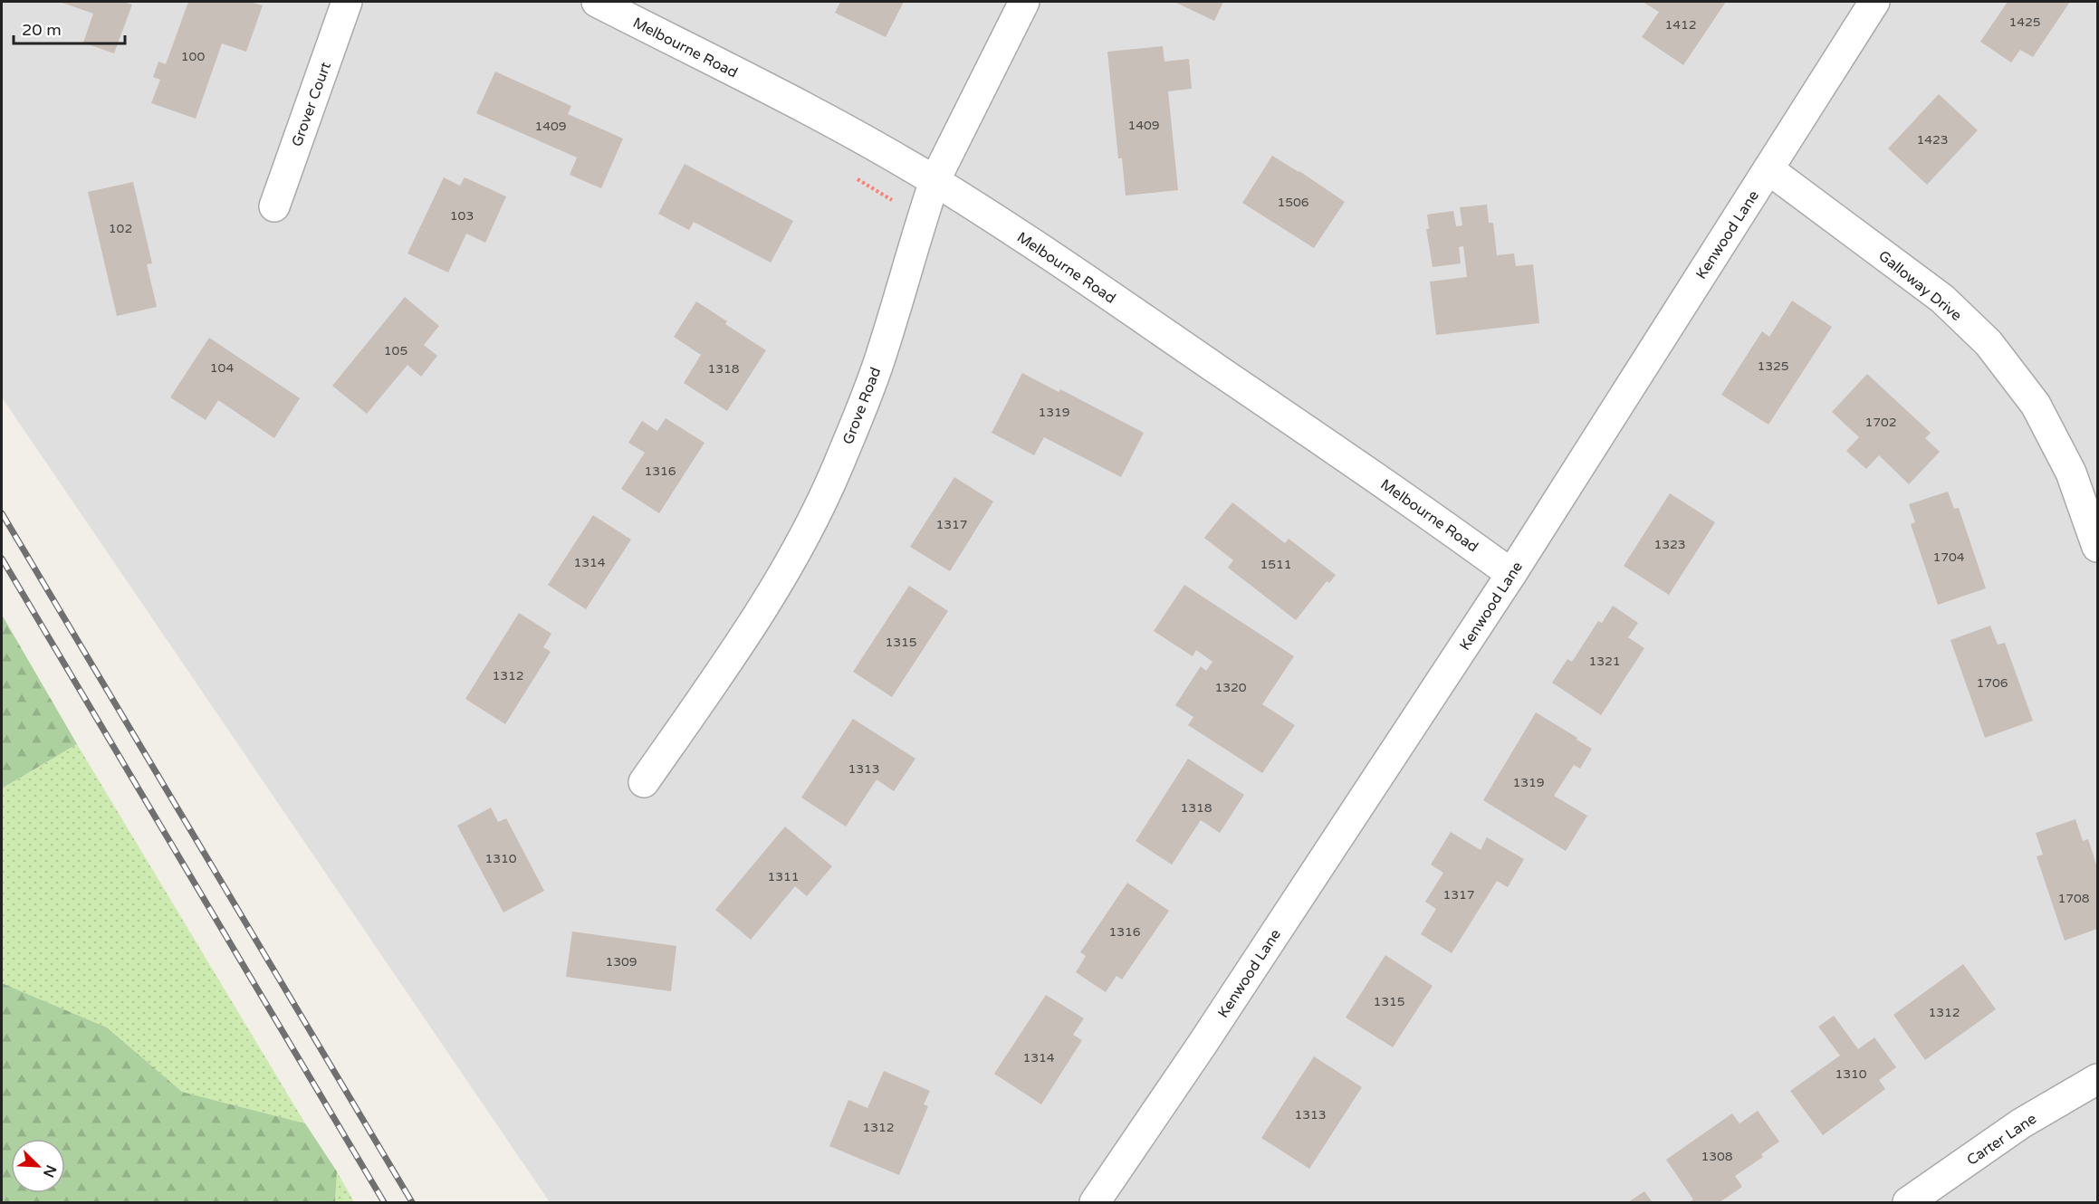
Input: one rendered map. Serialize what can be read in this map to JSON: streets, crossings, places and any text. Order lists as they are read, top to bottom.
{
  "streets": {
    "street": [
      "Melbourne Road",
      "Grover Court",
      "Kenwood Lane",
      "Galloway Drive",
      "Grove Road",
      "Carter Lane"
    ]
  },
  "crossings": [
    ["Melbourne Road", "Kenwood Lane"],
    ["Melbourne Road", "Grove Road"],
    ["Kenwood Lane", "Galloway Drive"]
  ],
  "house_numbers": [
    "1425",
    "1412",
    "100",
    "1409",
    "1409",
    "1423",
    "1506",
    "103",
    "102",
    "105",
    "1325",
    "104",
    "1318",
    "1319",
    "1702",
    "1316",
    "1317",
    "1323",
    "1704",
    "1314",
    "1511",
    "1315",
    "1321",
    "1312",
    "1706",
    "1320",
    "1313",
    "1319",
    "1318",
    "1310",
    "1311",
    "1317",
    "1708",
    "1316",
    "1309",
    "1315",
    "1312",
    "1314",
    "1310",
    "1313",
    "1312",
    "1308"
  ],
  "scale_bar": "20 m",
  "north": "bottom right"
}
